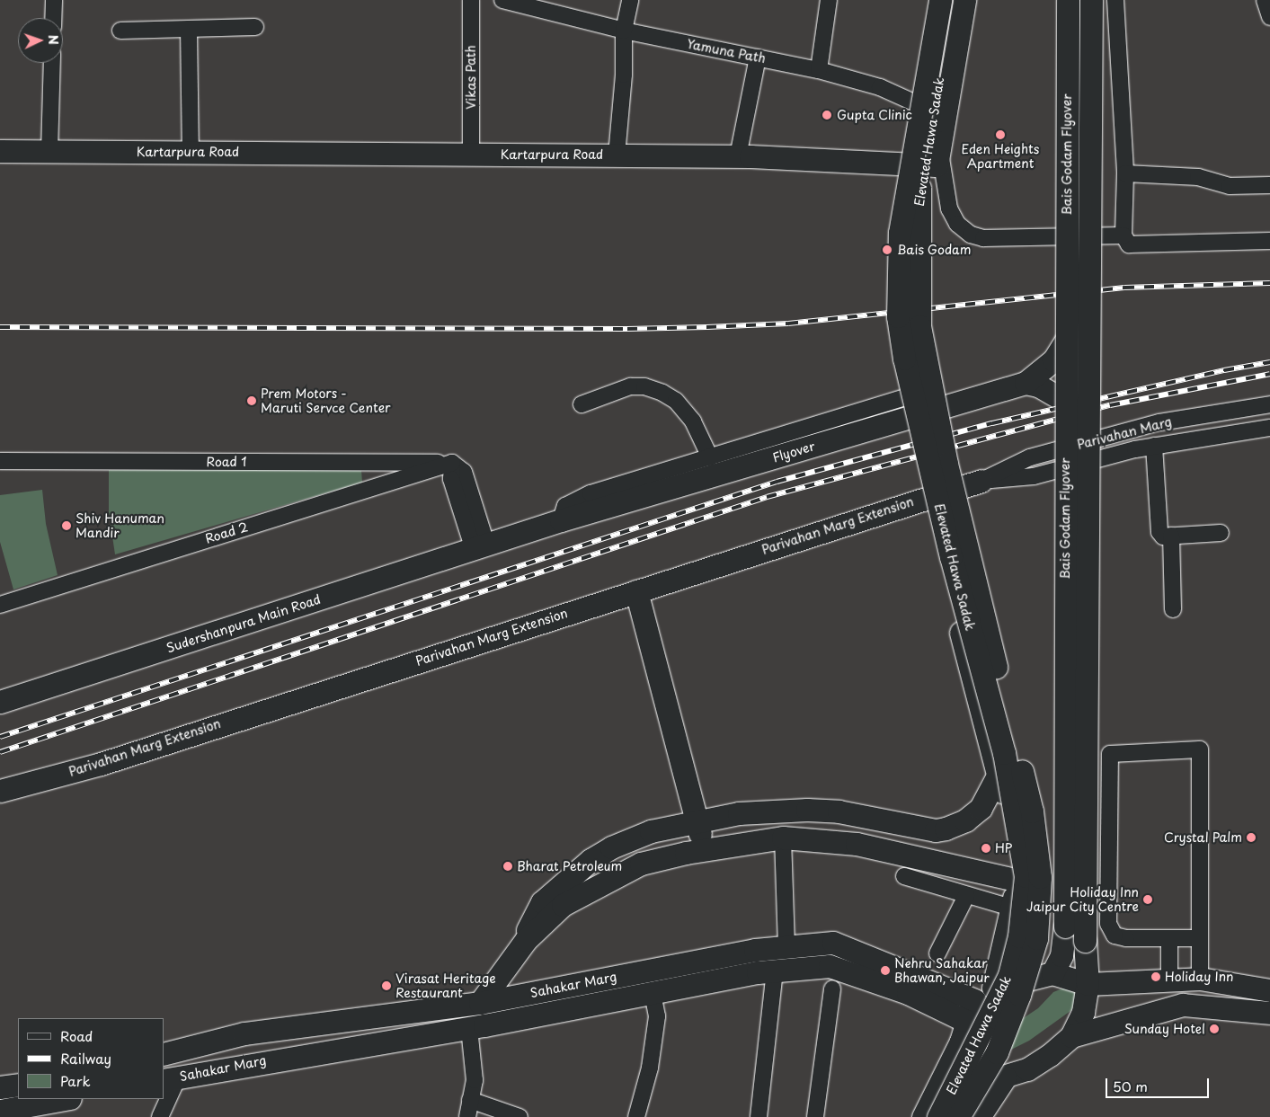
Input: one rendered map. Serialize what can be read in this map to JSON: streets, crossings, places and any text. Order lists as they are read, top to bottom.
{
  "streets": {
    "street": [
      "Yamuna Path",
      "Vikas Path",
      "Elevated Hawa Sadak",
      "Kartarpura Road",
      "Bais Godam Flyover",
      "Parivahan Marg",
      "Flyover",
      "Road 1",
      "Parivahan Marg Extension",
      "Road 2",
      "Sudershanpura Main Road",
      "Sahakar Marg"
    ]
  },
  "crossings": [
    ["Vikas Path", "Kartarpura Road"],
    ["Bais Godam Flyover", "Flyover"],
    ["Bais Godam Flyover", "Sahakar Marg"],
    ["Parivahan Marg", "Parivahan Marg Extension"],
    ["Flyover", "Sudershanpura Main Road"],
    ["Road 1", "Road 2"]
  ],
  "places": [
    "Gupta Clinic",
    "Eden Heights Apartment",
    "Bais Godam",
    "Prem Motors - Maruti Servce Center",
    "Shiv Hanuman Mandir",
    "Crystal Palm",
    "HP",
    "Bharat Petroleum",
    "Holiday Inn Jaipur City Centre",
    "Nehru Sahakar Bhawan, Jaipur",
    "Holiday Inn",
    "Virasat Heritage Restaurant",
    "Sunday Hotel"
  ],
  "legend": ["Road", "Railway", "Park"],
  "scale_bar": "50 m",
  "north": "right"
}
